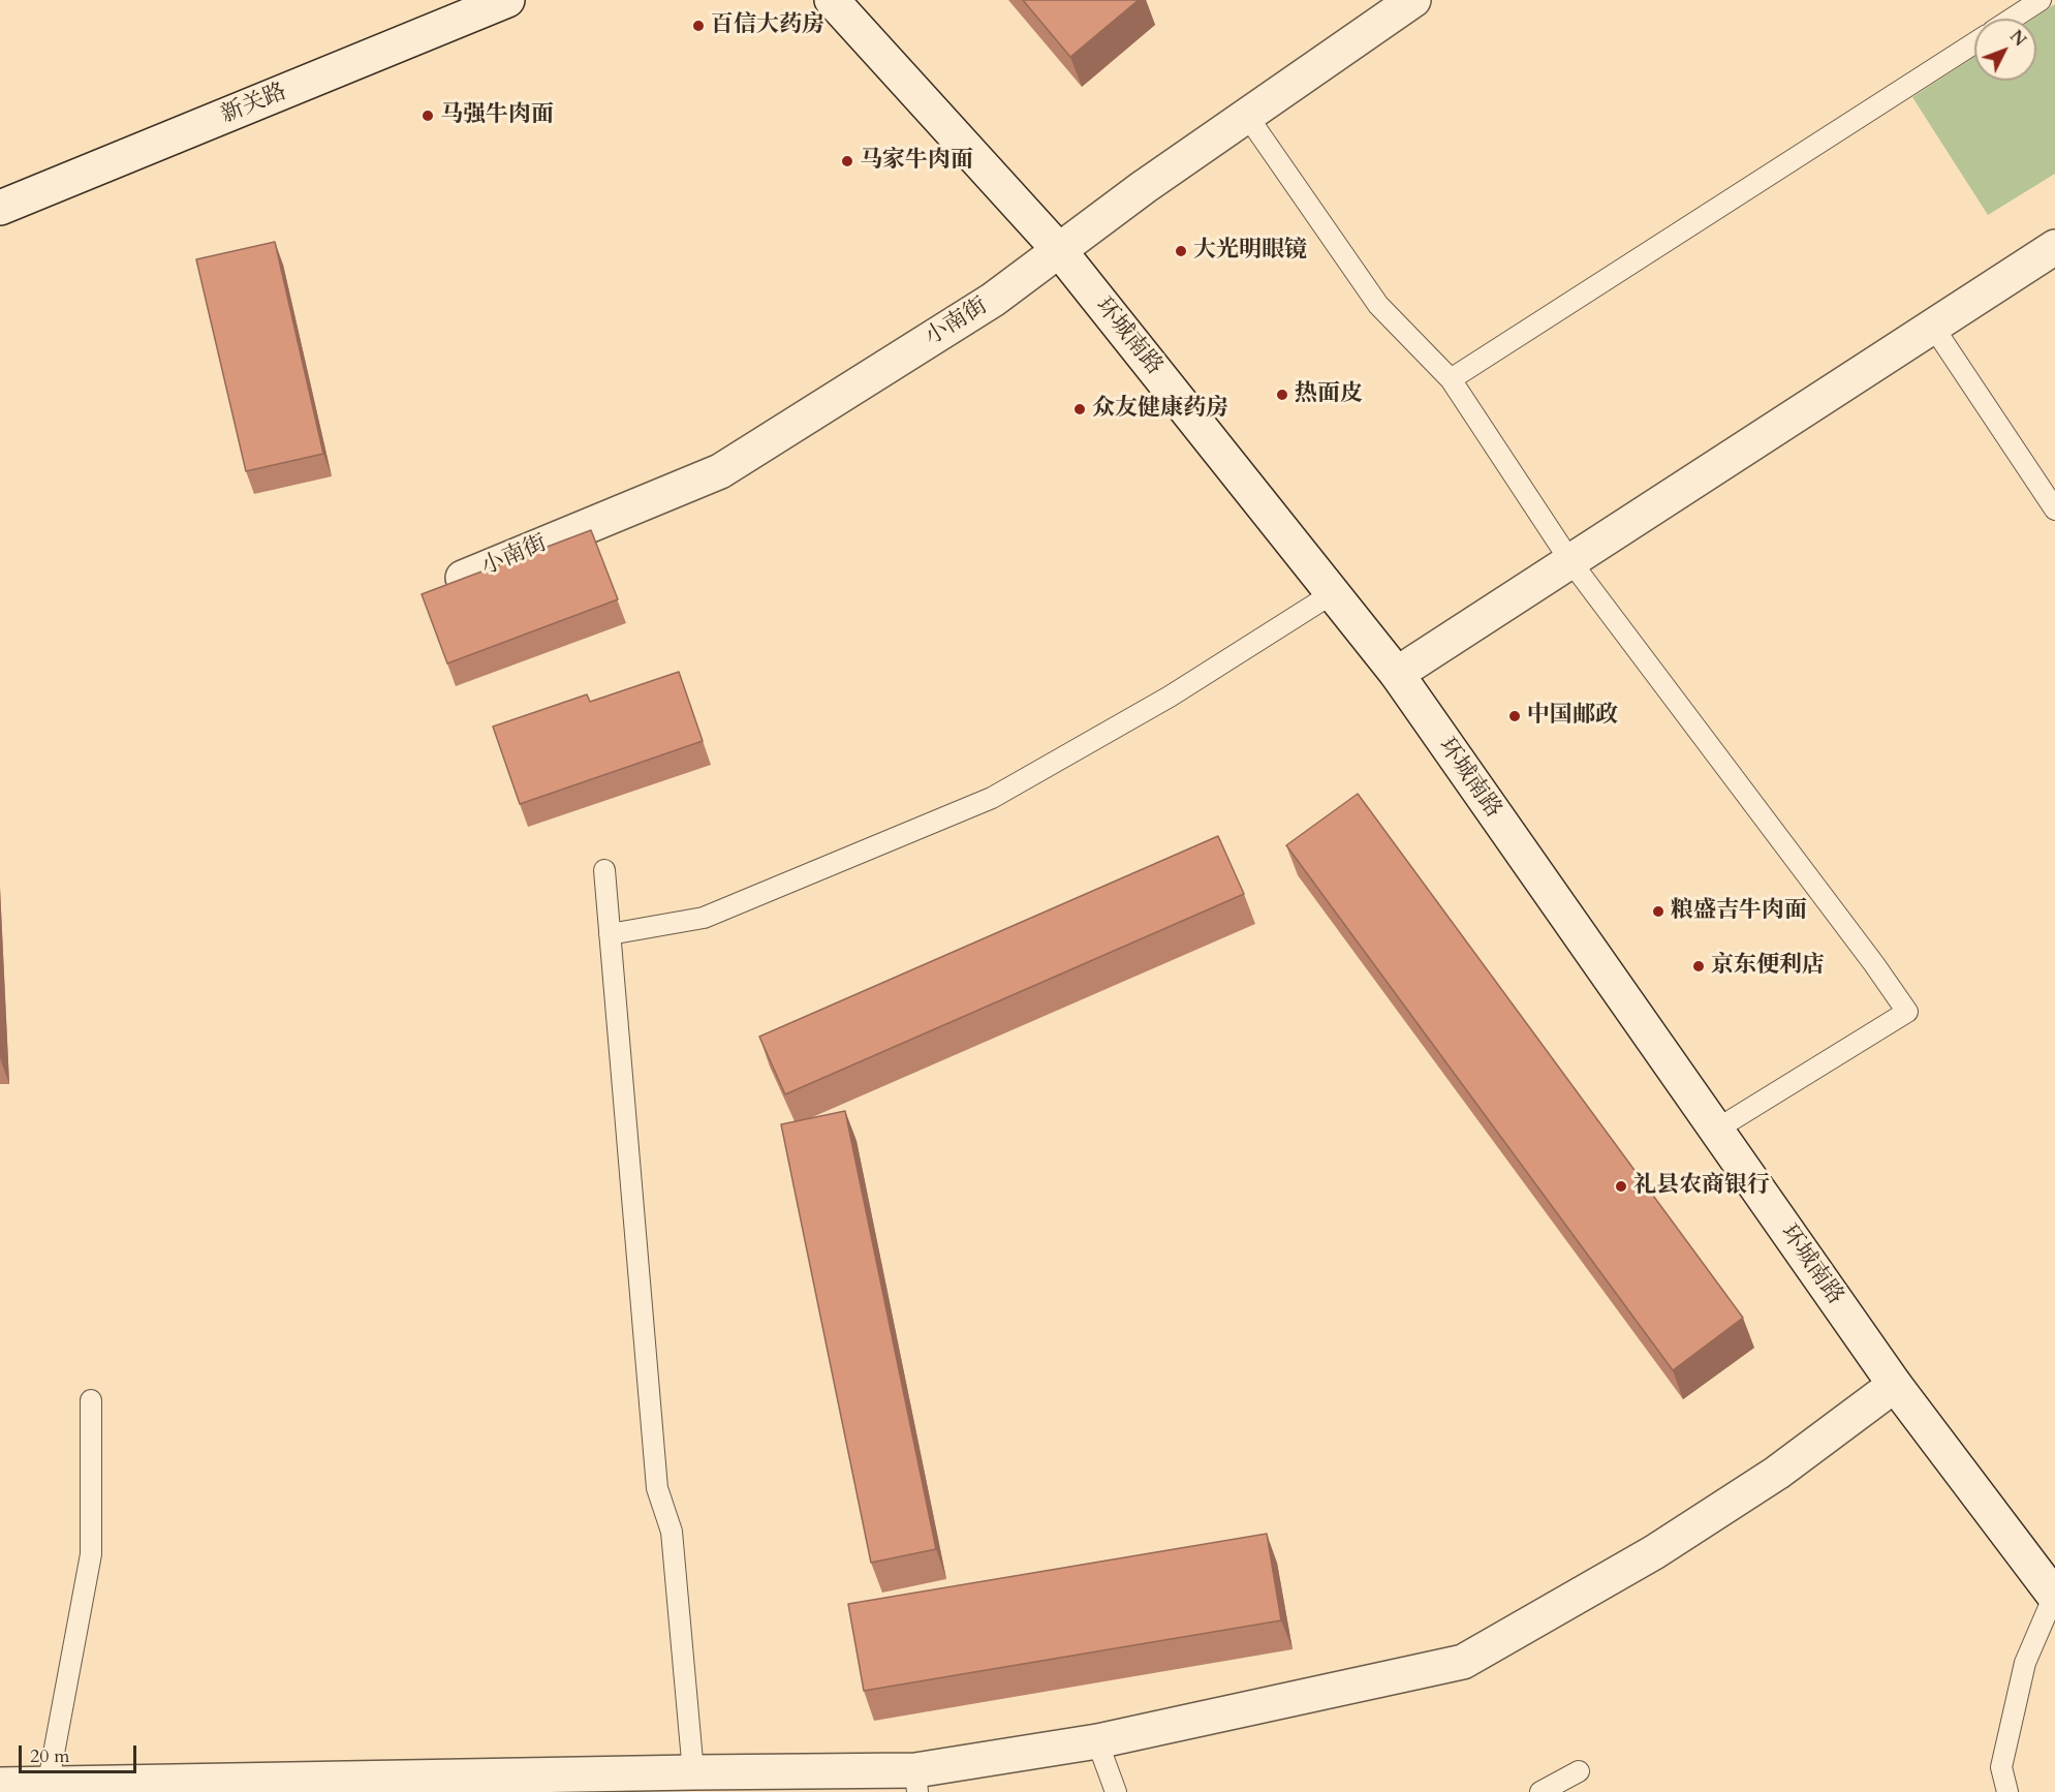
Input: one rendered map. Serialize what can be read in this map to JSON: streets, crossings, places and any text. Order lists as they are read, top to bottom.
{
  "streets": {
    "street": ["新关路", "小南街", "环城南路"]
  },
  "crossings": [
    ["小南街", "环城南路"]
  ],
  "places": [
    "百信大药房",
    "马强牛肉面",
    "马家牛肉面",
    "大光明眼镜",
    "热面皮",
    "众友健康药房",
    "中国邮政",
    "粮盛吉牛肉面",
    "京东便利店",
    "礼县农商银行"
  ],
  "scale_bar": "20 m",
  "north": "top right"
}
